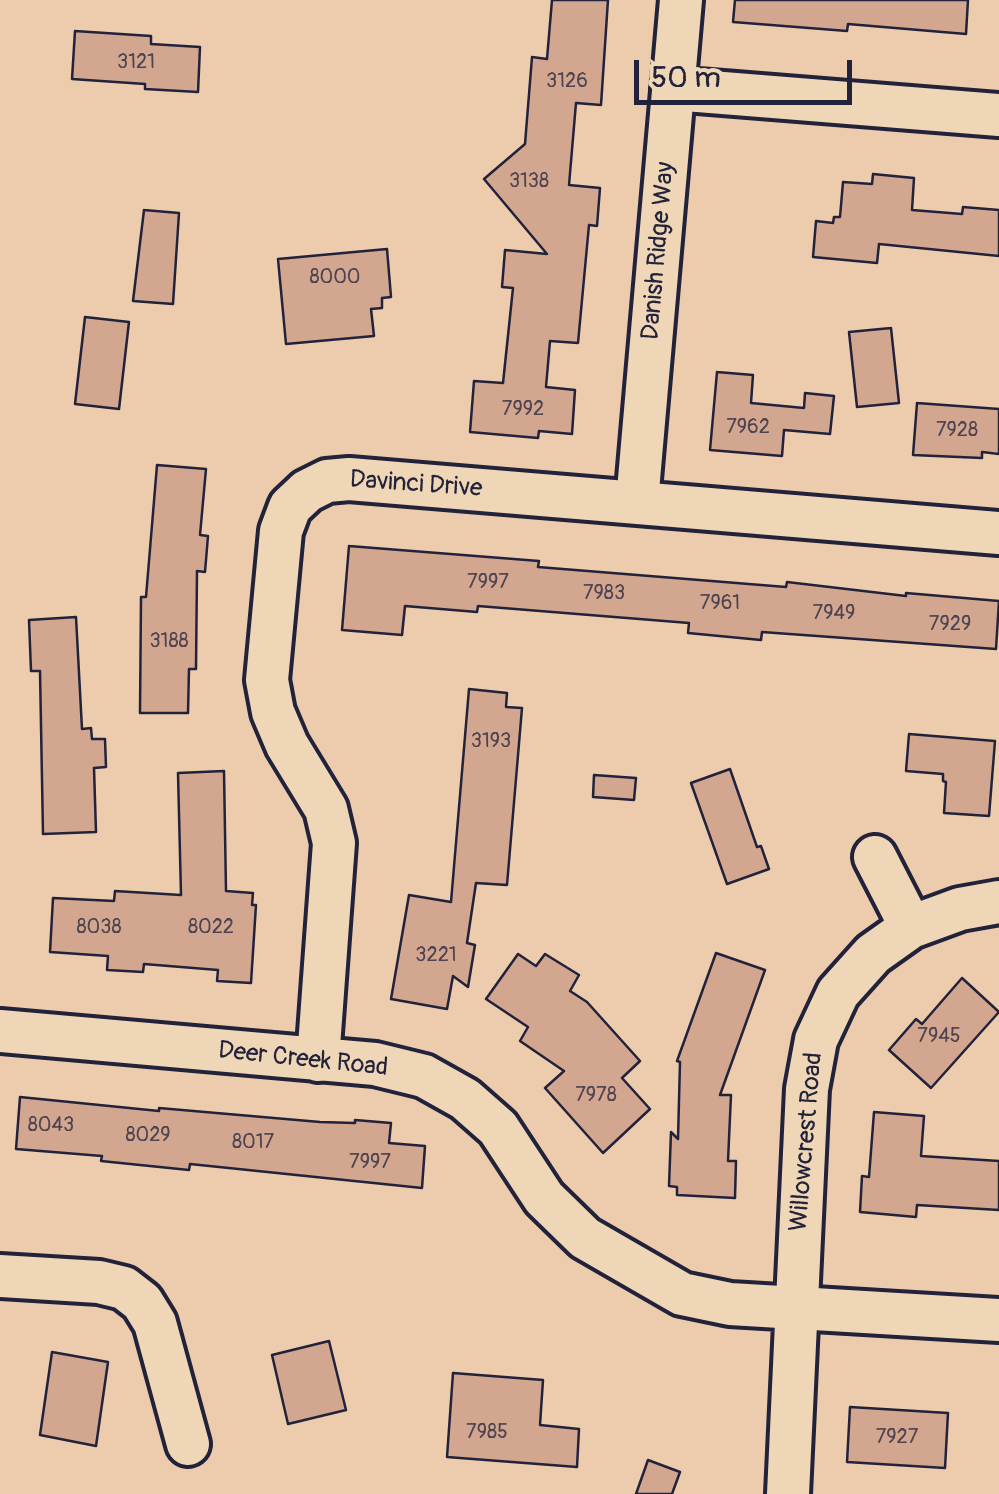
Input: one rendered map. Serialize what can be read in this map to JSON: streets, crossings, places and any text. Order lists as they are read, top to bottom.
{
  "streets": {
    "street": [
      "Danish Ridge Way",
      "Davinci Drive",
      "Deer Creek Road",
      "Willowcrest Road"
    ]
  },
  "crossings": [
    ["Danish Ridge Way", "Davinci Drive"],
    ["Davinci Drive", "Deer Creek Road"],
    ["Deer Creek Road", "Willowcrest Road"]
  ],
  "house_numbers": [
    "3121",
    "3126",
    "3138",
    "8000",
    "7992",
    "7962",
    "7928",
    "7997",
    "7983",
    "7961",
    "7949",
    "7929",
    "3188",
    "3193",
    "8038",
    "8022",
    "3221",
    "7945",
    "7978",
    "8043",
    "8029",
    "8017",
    "7997",
    "7985",
    "7927"
  ],
  "scale_bar": "50 m"
}
